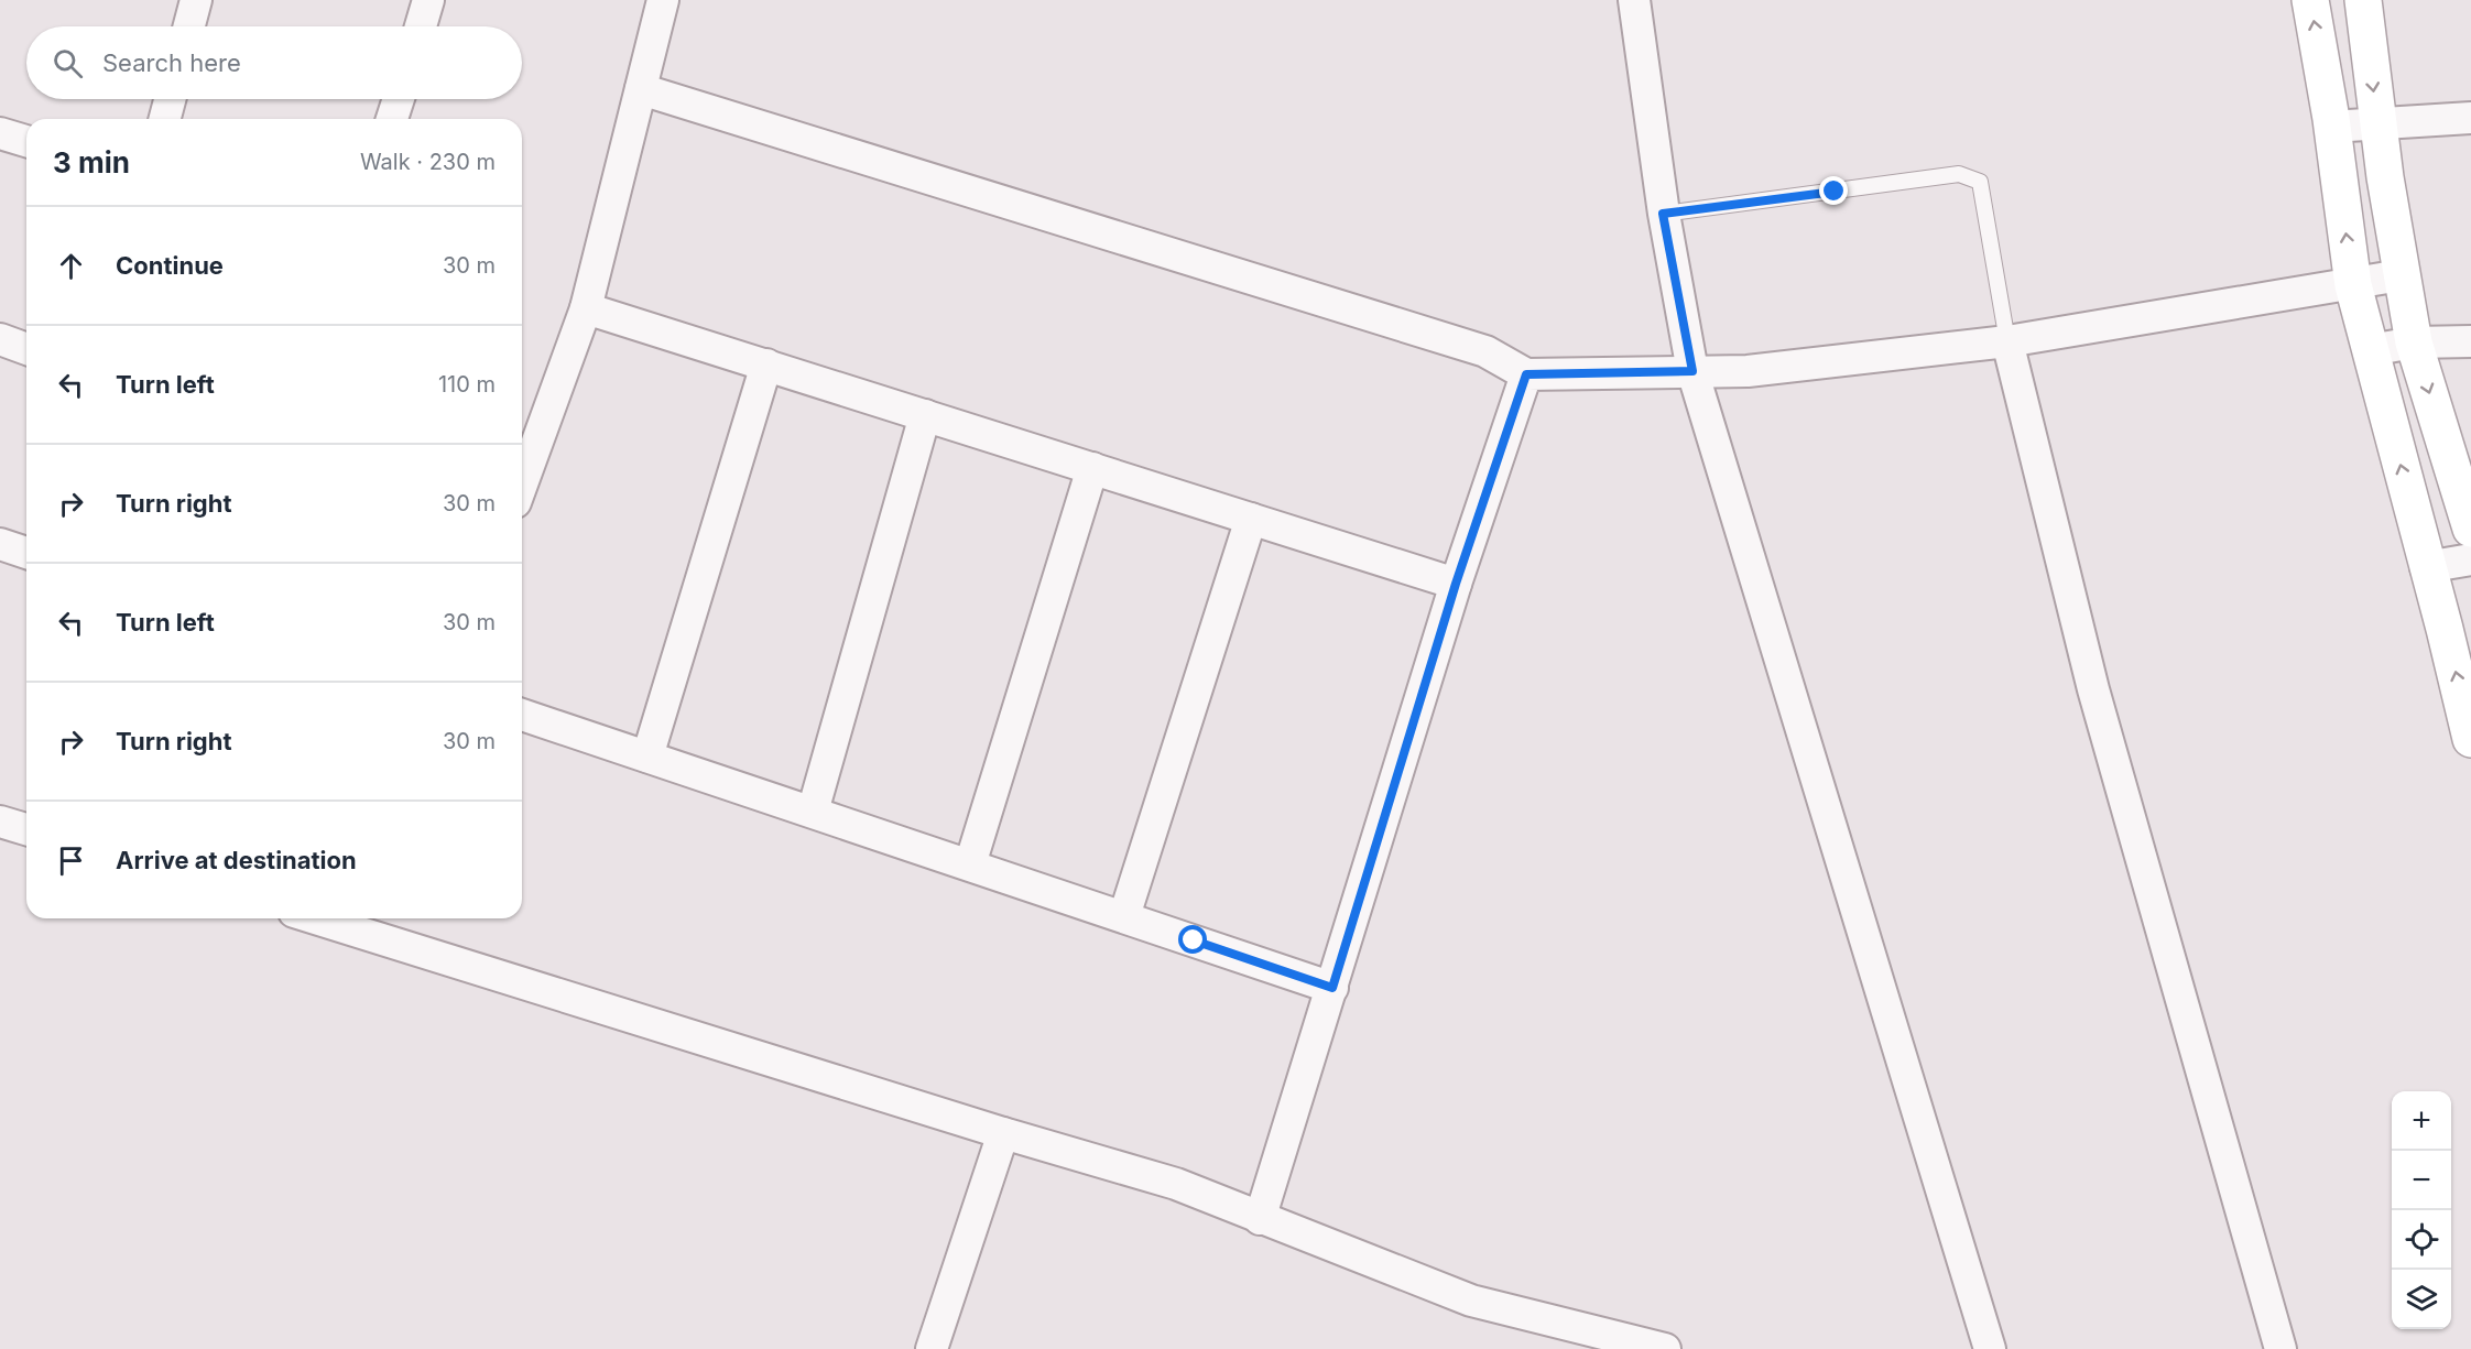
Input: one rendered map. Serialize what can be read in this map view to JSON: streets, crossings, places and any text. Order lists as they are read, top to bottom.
{
  "page": {
    "search": "Search here",
    "heading": ["3 min", "Walk · 230 m"],
    "list": [
      ["Continue", "30 m"],
      ["Turn left", "110 m"],
      ["Turn right", "30 m"],
      ["Turn left", "30 m"],
      ["Turn right", "30 m"],
      "Arrive at destination"
    ],
    "map_buttons": ["+", "−"]
  }
}
